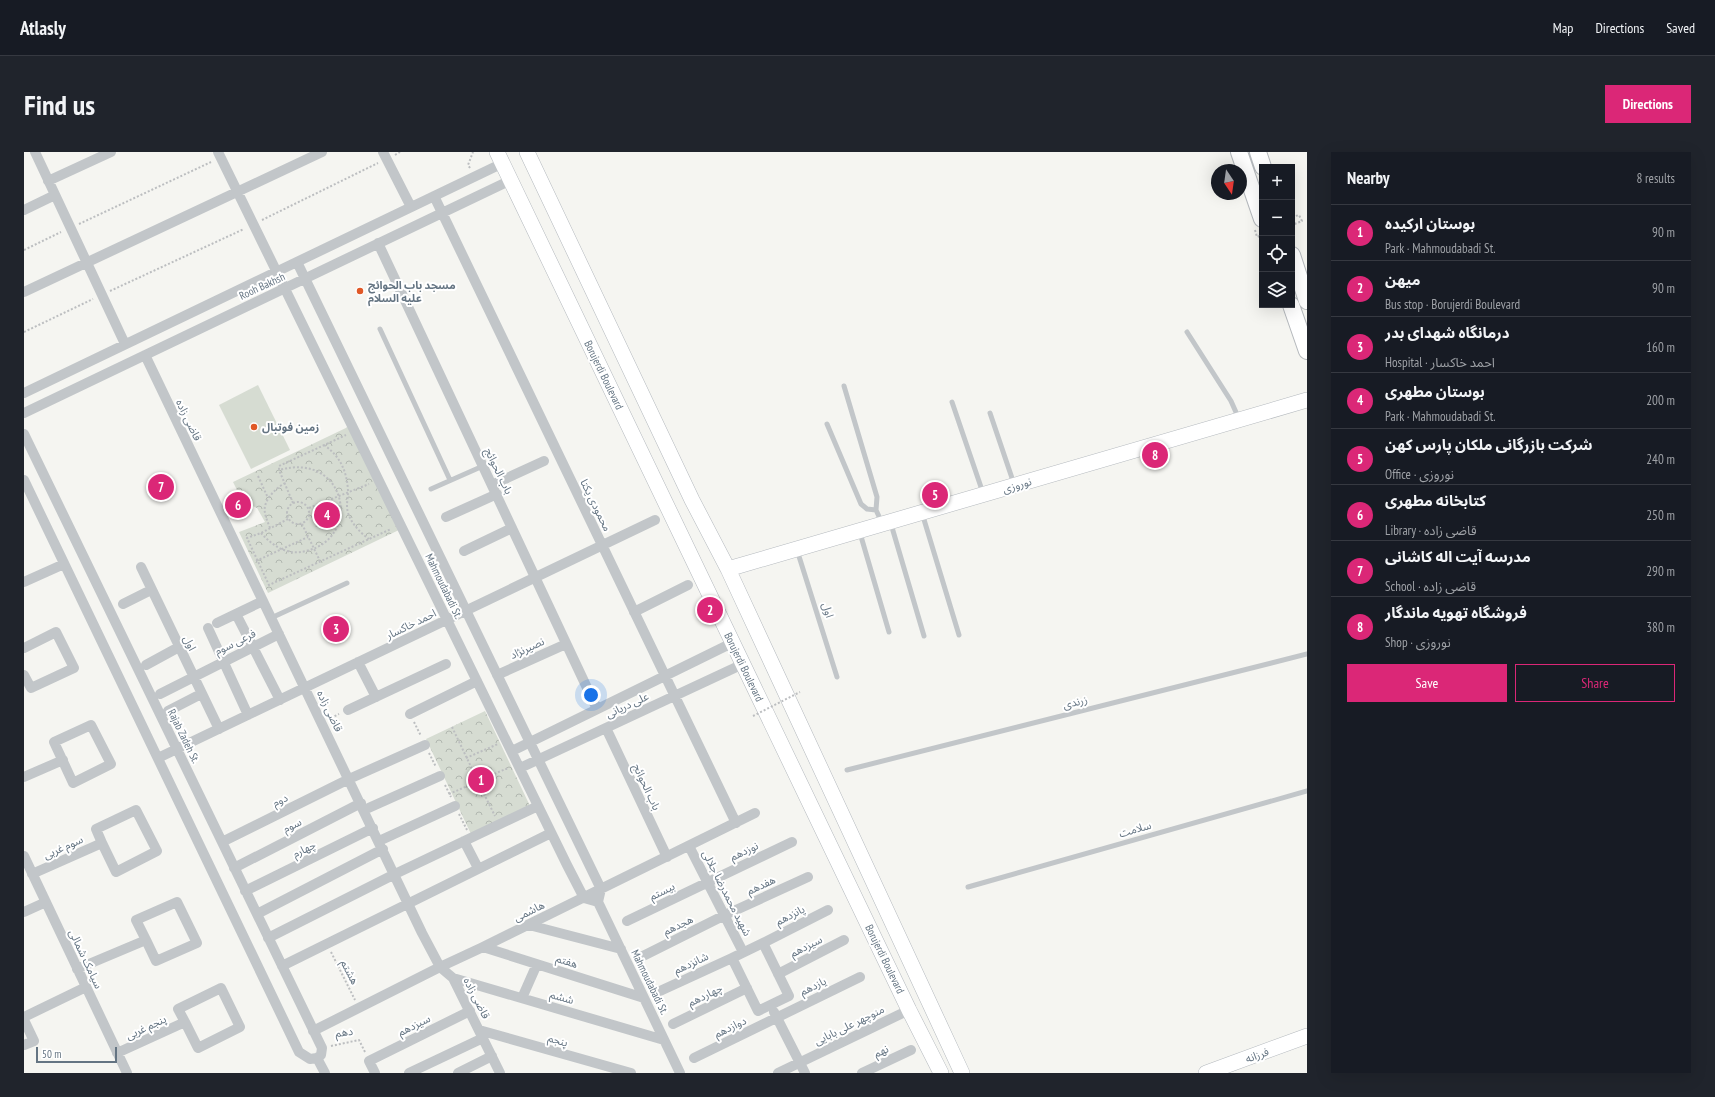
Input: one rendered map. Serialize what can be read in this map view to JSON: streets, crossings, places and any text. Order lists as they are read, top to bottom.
{
  "streets": {
    "main road": ["Borujerdi Boulevard", "نوروزی", "فرزانه"],
    "street": [
      "Rooh Bakhsh",
      "قاضی زاده",
      "باب الحوائج",
      "محمودی یکتا",
      "Mahmoudabadi St.",
      "اول",
      "احمد خاکسار",
      "فرعی سوم",
      "نصیرنژاد",
      "علی دریانی",
      "Rajab Zadeh St.",
      "دوم",
      "سوم",
      "سوم غربی",
      "چهارم",
      "نوزدهم",
      "هفدهم",
      "بیستم",
      "شهید محمدرضا جلالی",
      "هاشمی",
      "پانزدهم",
      "هجدهم",
      "سیزدهم",
      "سیامک شمالی",
      "هفتم",
      "شانزدهم",
      "یازدهم",
      "چهاردهم",
      "ششم",
      "منوچهر علی بابایی",
      "پنجم غربی",
      "دوازدهم",
      "پنجم",
      "نهم"
    ],
    "lane": ["زرندی", "سلامت"],
    "path": ["هشتم", "دهم"]
  },
  "crossings": [
    ["Rooh Bakhsh", "Borujerdi Boulevard"],
    ["Rooh Bakhsh", "قاضی زاده"],
    ["Rooh Bakhsh", "باب الحوائج"],
    ["Rooh Bakhsh", "محمودی یکتا"],
    ["Rooh Bakhsh", "Mahmoudabadi St."],
    ["Borujerdi Boulevard", "نوروزی"],
    ["Borujerdi Boulevard", "علی دریانی"],
    ["Borujerdi Boulevard", "منوچهر علی بابایی"],
    ["قاضی زاده", "احمد خاکسار"],
    ["قاضی زاده", "فرعی سوم"],
    ["قاضی زاده", "دوم"],
    ["قاضی زاده", "سوم"],
    ["قاضی زاده", "چهارم"],
    ["قاضی زاده", "هاشمی"],
    ["قاضی زاده", "سیزدهم"],
    ["قاضی زاده", "ششم"],
    ["قاضی زاده", "پنجم"],
    ["باب الحوائج", "احمد خاکسار"],
    ["باب الحوائج", "نصیرنژاد"],
    ["باب الحوائج", "علی دریانی"],
    ["باب الحوائج", "هاشمی"],
    ["نوروزی", "اول"],
    ["محمودی یکتا", "احمد خاکسار"],
    ["محمودی یکتا", "علی دریانی"],
    ["محمودی یکتا", "هاشمی"],
    ["Mahmoudabadi St.", "احمد خاکسار"],
    ["Mahmoudabadi St.", "نصیرنژاد"],
    ["Mahmoudabadi St.", "علی دریانی"],
    ["Mahmoudabadi St.", "هاشمی"],
    ["Mahmoudabadi St.", "هفتم"],
    ["Mahmoudabadi St.", "ششم"],
    ["اول", "احمد خاکسار"],
    ["اول", "فرعی سوم"],
    ["احمد خاکسار", "Rajab Zadeh St."],
    ["Rajab Zadeh St.", "دوم"],
    ["Rajab Zadeh St.", "سوم"],
    ["Rajab Zadeh St.", "چهارم"],
    ["Rajab Zadeh St.", "هاشمی"],
    ["Rajab Zadeh St.", "دهم"],
    ["سوم غربی", "سیامک شمالی"],
    ["نوزدهم", "بیستم"],
    ["نوزدهم", "شهید محمدرضا جلالی"],
    ["هفدهم", "شهید محمدرضا جلالی"],
    ["هفدهم", "هجدهم"],
    ["بیستم", "شهید محمدرضا جلالی"],
    ["شهید محمدرضا جلالی", "هاشمی"],
    ["شهید محمدرضا جلالی", "پانزدهم"],
    ["شهید محمدرضا جلالی", "هجدهم"],
    ["شهید محمدرضا جلالی", "سیزدهم"],
    ["شهید محمدرضا جلالی", "شانزدهم"],
    ["شهید محمدرضا جلالی", "چهاردهم"],
    ["هاشمی", "هفتم"],
    ["هاشمی", "هشتم"],
    ["سیزدهم", "دهم"],
    ["سیامک شمالی", "پنجم غربی"],
    ["یازدهم", "دوازدهم"]
  ],
  "places": ["مسجد باب الحوائج علیه السلام", "زمین فوتبال"],
  "scale_bar": "50 m",
  "north": "bottom",
  "page": {
    "header": "Atlasly",
    "nav": ["Map", "Directions", "Saved"],
    "buttons": [
      "Directions",
      ["Save", "Share"]
    ],
    "title": "Find us",
    "heading": ["Nearby", "8 results"],
    "map_buttons": ["+", "−"],
    "list": [
      {
        "mark": "1",
        "name": "بوستان ارکیده",
        "note": "Park · Mahmoudabadi St.",
        "value": "90 m"
      },
      {
        "mark": "2",
        "name": "میهن",
        "note": "Bus stop · Borujerdi Boulevard",
        "value": "90 m"
      },
      {
        "mark": "3",
        "name": "درمانگاه شهدای بدر",
        "note": "Hospital · احمد خاکسار",
        "value": "160 m"
      },
      {
        "mark": "4",
        "name": "بوستان مطهری",
        "note": "Park · Mahmoudabadi St.",
        "value": "200 m"
      },
      {
        "mark": "5",
        "name": "شرکت بازرگانی ملکان پارس کهن",
        "note": "Office · نوروزی",
        "value": "240 m"
      },
      {
        "mark": "6",
        "name": "کتابخانه مطهری",
        "note": "Library · قاضی زاده",
        "value": "250 m"
      },
      {
        "mark": "7",
        "name": "مدرسه آیت اله کاشانی",
        "note": "School · قاضی زاده",
        "value": "290 m"
      },
      {
        "mark": "8",
        "name": "فروشگاه تهویه ماندگار",
        "note": "Shop · نوروزی",
        "value": "380 m"
      }
    ],
    "pins": [
      "8",
      "7",
      "5",
      "6",
      "4",
      "2",
      "3",
      "1"
    ],
    "scale": "50 m"
  }
}
